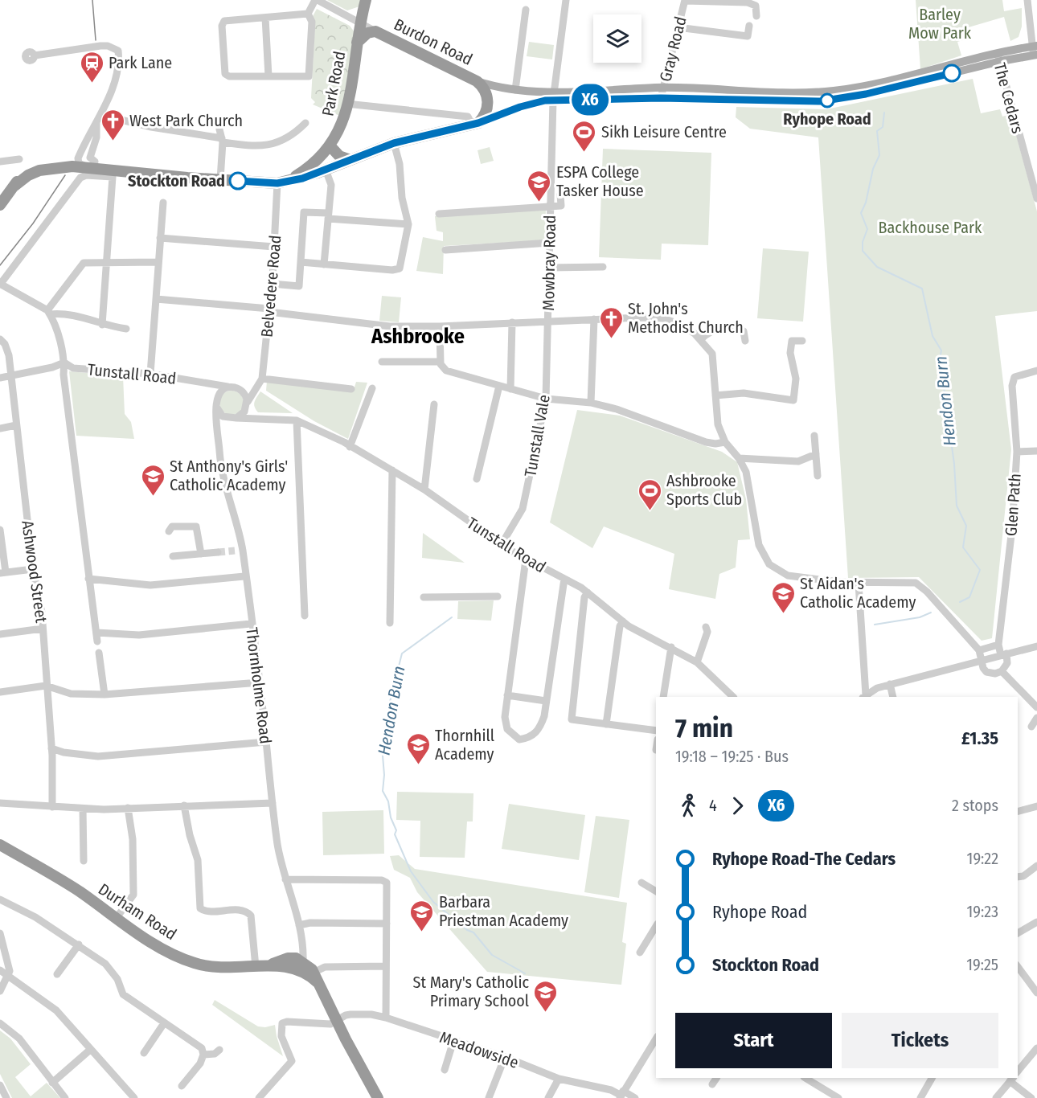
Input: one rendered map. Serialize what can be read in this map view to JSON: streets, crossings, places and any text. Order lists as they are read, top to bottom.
{
  "streets": {
    "highway": ["Burdon Road", "Park Road", "Durham Road"],
    "street": [
      "Gray Road",
      "The Cedars",
      "Mowbray Road",
      "Belvedere Road",
      "Tunstall Road",
      "Tunstall Vale",
      "Glen Path",
      "Ashwood Street",
      "Thornholme Road",
      "Meadowside"
    ]
  },
  "crossings": [
    ["Burdon Road", "Park Road"],
    ["Park Road", "Belvedere Road"],
    ["Mowbray Road", "Tunstall Vale"],
    ["Belvedere Road", "Tunstall Road"],
    ["Belvedere Road", "Thornholme Road"],
    ["Tunstall Road", "Tunstall Vale"],
    ["Tunstall Road", "Thornholme Road"],
    ["Thornholme Road", "Durham Road"],
    ["Durham Road", "Meadowside"]
  ],
  "districts": ["Ashbrooke"],
  "water": ["Hendon Burn"],
  "parks": ["Barley Mow Park", "Backhouse Park"],
  "places": {
    "station": ["Park Lane"],
    "other": ["Ryhope Road", "Stockton Road"],
    "church": ["West Park Church", "St. John's Methodist Church"],
    "sports": ["Sikh Leisure Centre", "Ashbrooke Sports Club"],
    "school or university": [
      "ESPA College Tasker House",
      "St Anthony's Girls' Catholic Academy",
      "St Aidan's Catholic Academy",
      "Thornhill Academy",
      "Barbara Priestman Academy",
      "St Mary's Catholic Primary School"
    ]
  },
  "lines": ["bus line X6"],
  "page": {
    "on_map": "X6",
    "heading": ["7 min", "19:18 – 19:25 · Bus", "£1.35"],
    "legs": ["4", "X6", "2 stops"],
    "list": [
      {
        "name": "Ryhope Road-The Cedars",
        "value": "19:22"
      },
      {
        "name": "Ryhope Road",
        "value": "19:23"
      },
      {
        "name": "Stockton Road",
        "value": "19:25"
      }
    ],
    "buttons": ["Start", "Tickets"]
  }
}
